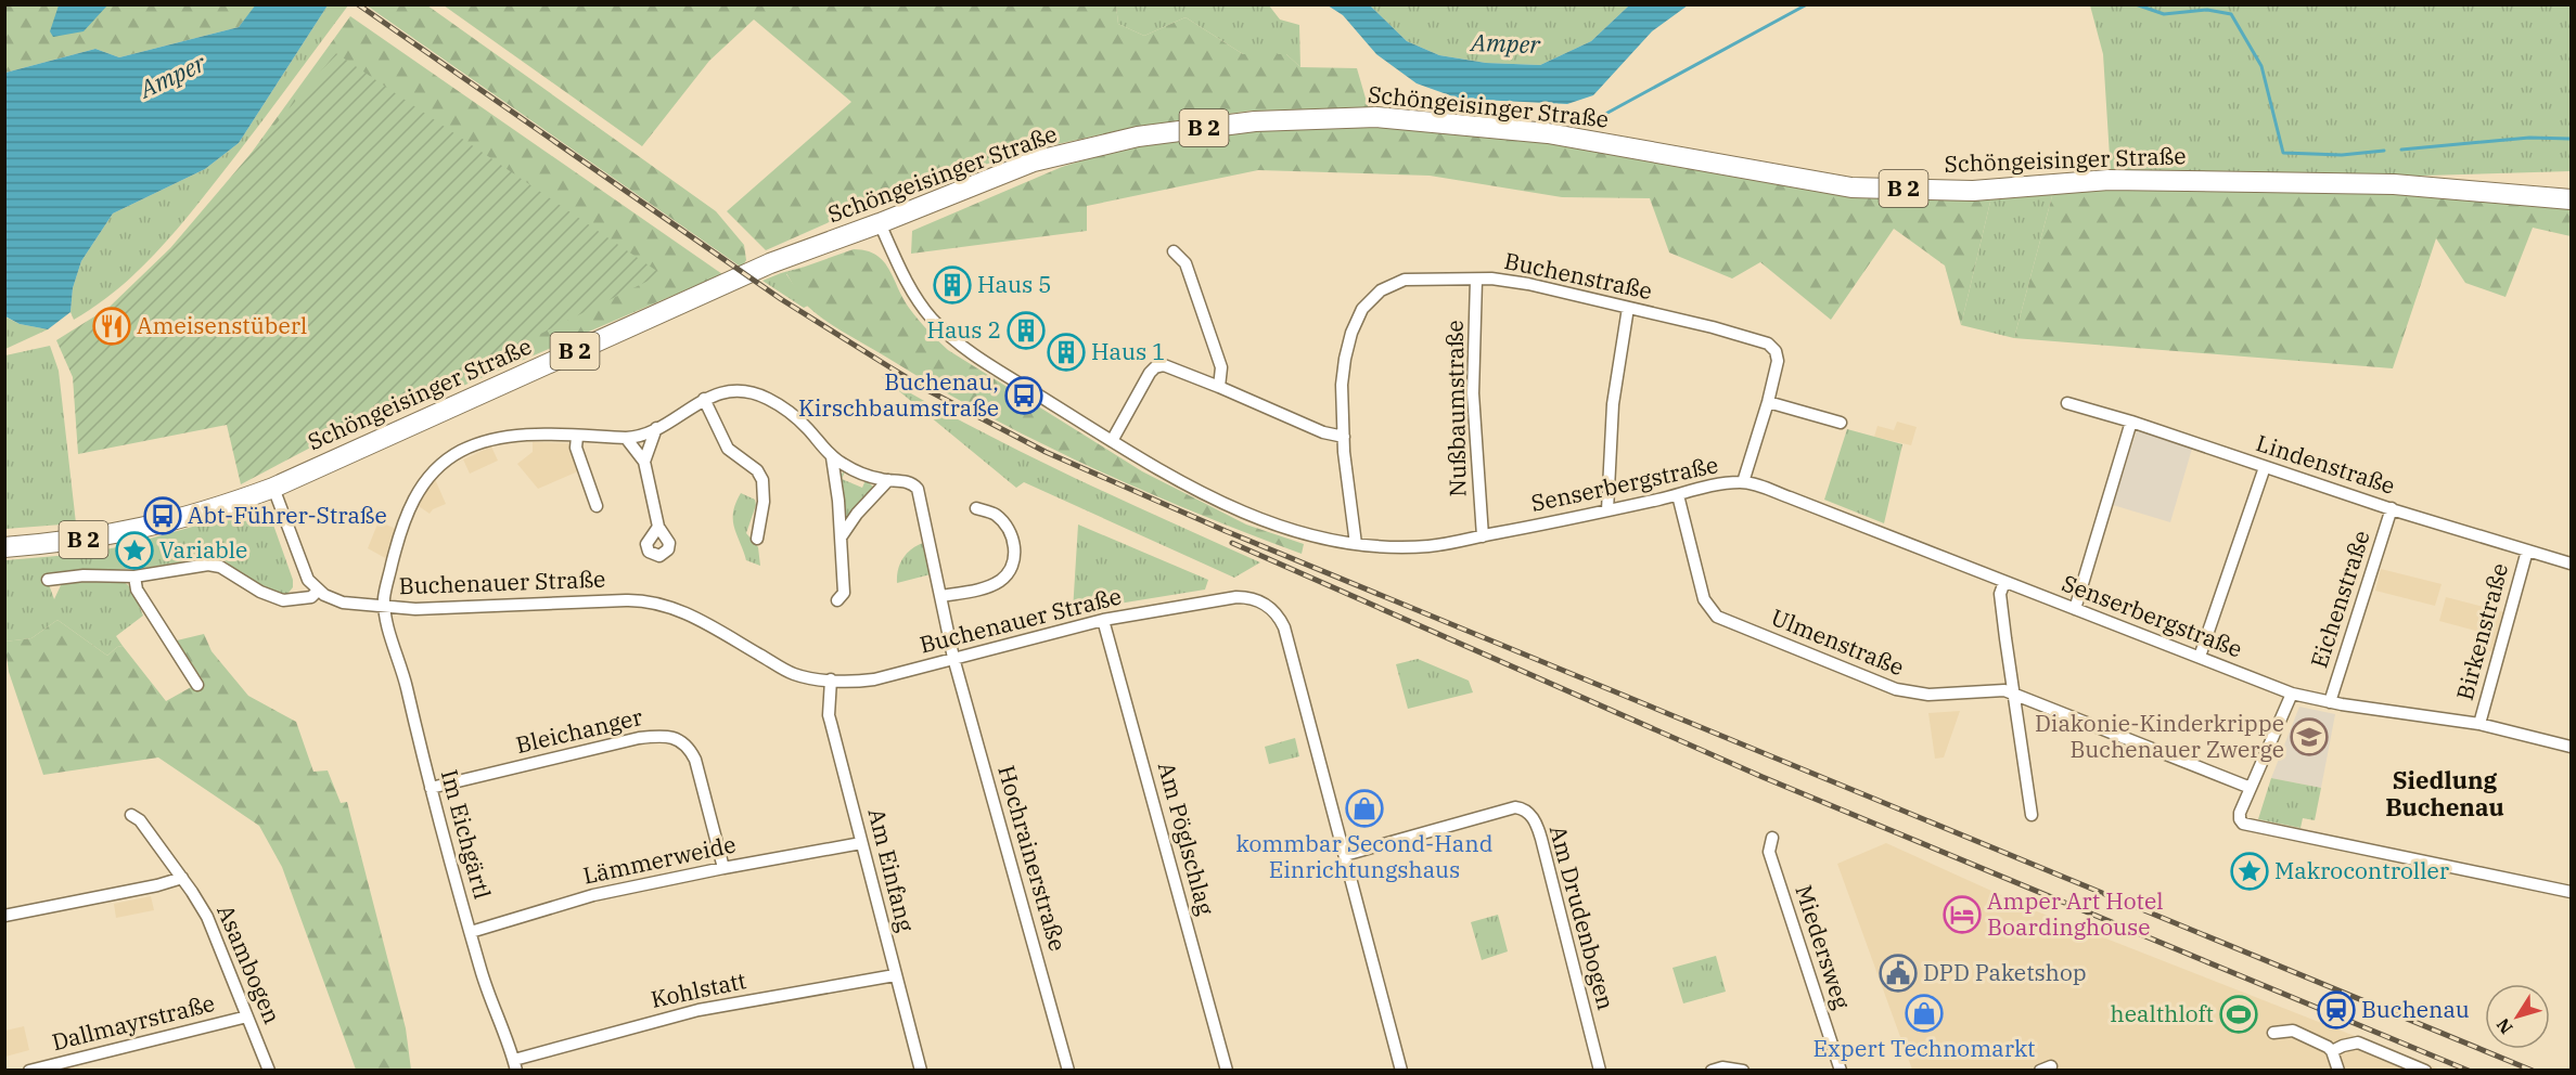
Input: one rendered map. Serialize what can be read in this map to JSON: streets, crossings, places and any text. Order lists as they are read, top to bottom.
{
  "streets": {
    "main road": ["Schöngeisinger Straße", "B 2"],
    "street": [
      "Buchenstraße",
      "Nußbaumstraße",
      "Lindenstraße",
      "Senserbergstraße",
      "Buchenauer Straße",
      "Eichenstraße",
      "Birkenstraße",
      "Ulmenstraße",
      "Bleichanger",
      "Im Eichgärtl",
      "Am Pöglschlag",
      "Hochrainerstraße",
      "Lämmerweide",
      "Am Einfang",
      "Am Drudenbogen",
      "Miedersweg",
      "Asambogen",
      "Kohlstatt",
      "Dallmayrstraße"
    ]
  },
  "crossings": [
    ["Schöngeisinger Straße", "Senserbergstraße"],
    ["Buchenstraße", "Nußbaumstraße"],
    ["Buchenstraße", "Senserbergstraße"],
    ["Nußbaumstraße", "Senserbergstraße"],
    ["Lindenstraße", "Eichenstraße"],
    ["Lindenstraße", "Birkenstraße"],
    ["Senserbergstraße", "Eichenstraße"],
    ["Senserbergstraße", "Birkenstraße"],
    ["Senserbergstraße", "Ulmenstraße"],
    ["Buchenauer Straße", "Im Eichgärtl"],
    ["Buchenauer Straße", "Am Pöglschlag"],
    ["Buchenauer Straße", "Hochrainerstraße"],
    ["Buchenauer Straße", "Am Einfang"],
    ["Buchenauer Straße", "Am Drudenbogen"],
    ["Bleichanger", "Im Eichgärtl"],
    ["Bleichanger", "Lämmerweide"],
    ["Im Eichgärtl", "Lämmerweide"],
    ["Im Eichgärtl", "Kohlstatt"],
    ["Lämmerweide", "Am Einfang"],
    ["Am Einfang", "Kohlstatt"],
    ["Asambogen", "Dallmayrstraße"]
  ],
  "districts": ["Siedlung Buchenau"],
  "water": ["Amper"],
  "places": {
    "building": ["Haus 5", "Haus 2", "Haus 1"],
    "restaurant": ["Ameisenstüberl"],
    "bus stop": ["Buchenau, Kirschbaumstraße", "Abt-Führer-Straße"],
    "place": ["Variable", "Makrocontroller"],
    "school or university": ["Diakonie-Kinderkrippe Buchenauer Zwerge"],
    "shop": ["kommbar Second-Hand Einrichtungshaus", "Expert Technomarkt"],
    "hotel": ["Amper Art Hotel Boardinghouse"],
    "public building": ["DPD Paketshop"],
    "station": ["Buchenau"],
    "sports": ["healthloft"]
  },
  "north": "bottom left"
}
